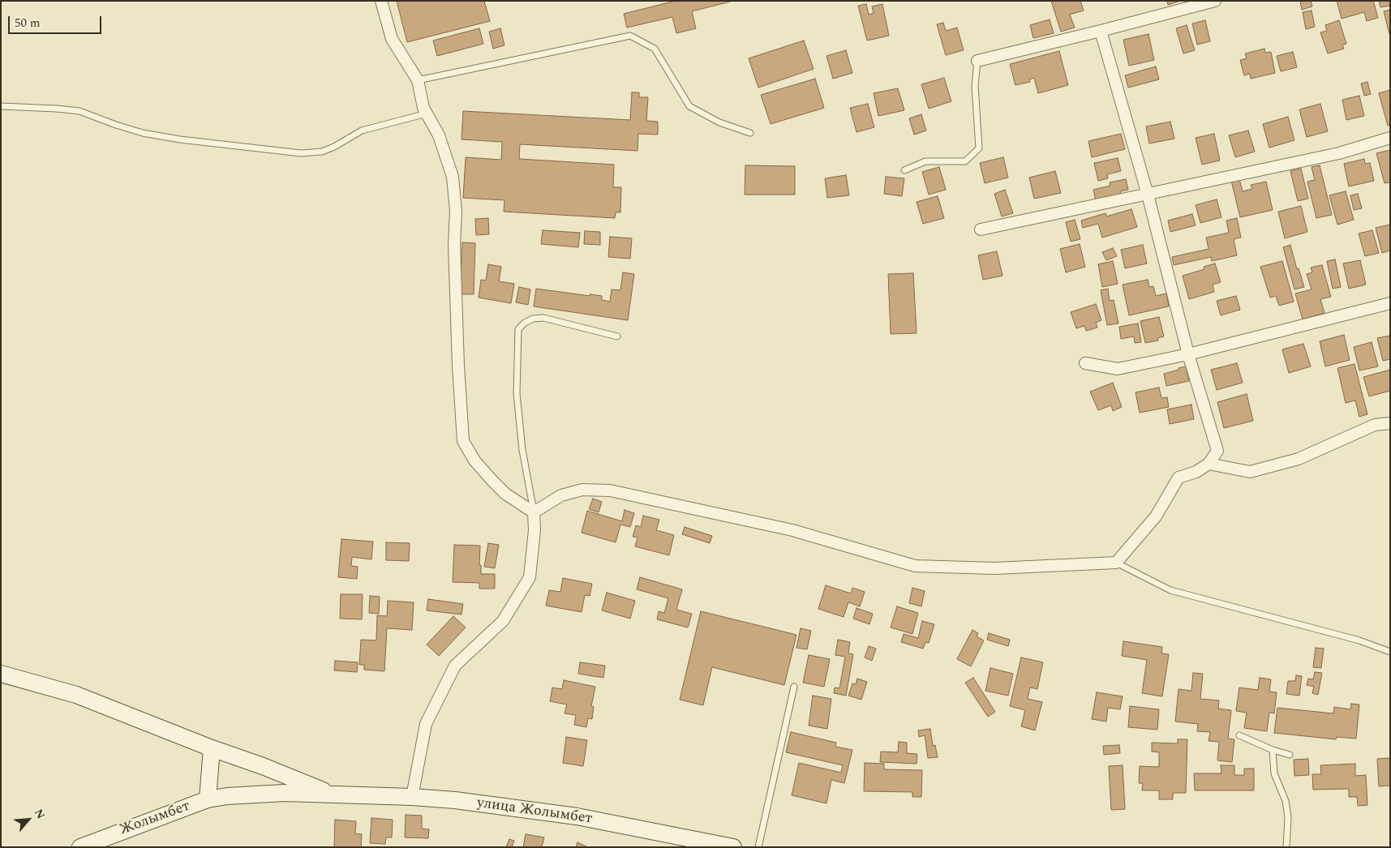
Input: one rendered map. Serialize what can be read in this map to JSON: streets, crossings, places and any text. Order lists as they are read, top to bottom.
{
  "streets": {
    "street": ["улица Жолымбет", "Жолымбет"]
  },
  "crossings": [
    ["улица Жолымбет", "Жолымбет"]
  ],
  "scale_bar": "50 m",
  "north": "top right"
}
